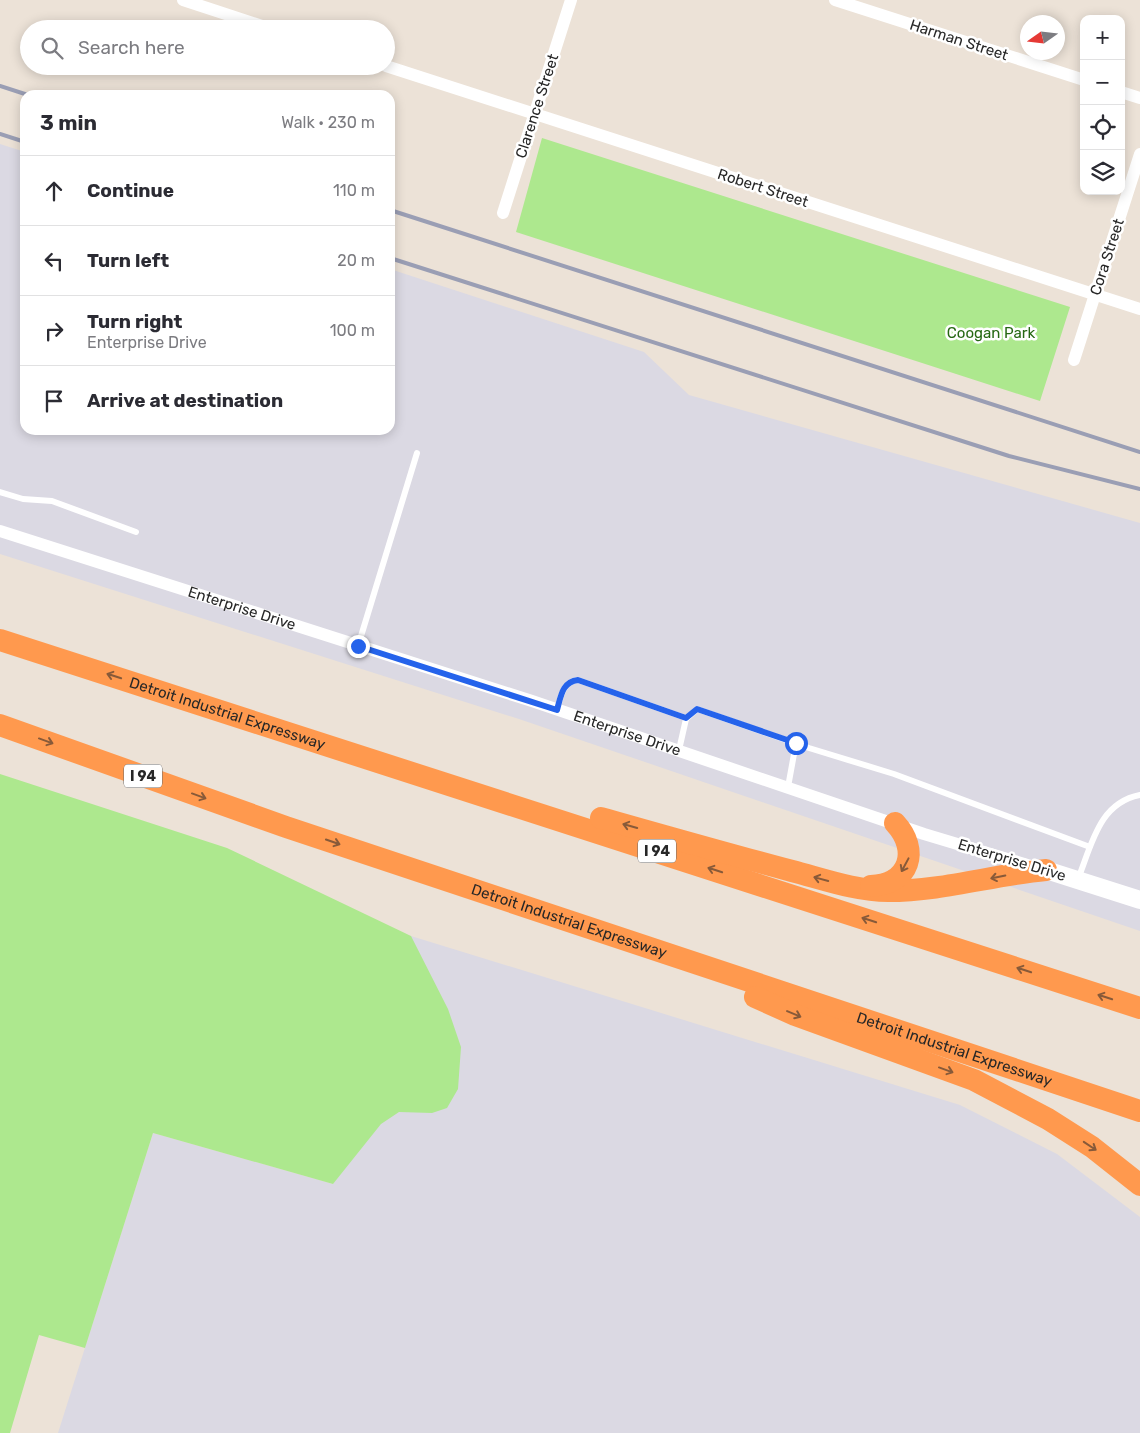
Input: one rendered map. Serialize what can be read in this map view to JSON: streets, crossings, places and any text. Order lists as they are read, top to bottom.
{
  "streets": {
    "highway": ["Detroit Industrial Expressway", "I 94"],
    "main road": ["Enterprise Drive"],
    "street": [
      "Harman Street",
      "Clarence Street",
      "Robert Street",
      "Cora Street"
    ]
  },
  "crossings": [
    ["Clarence Street", "Robert Street"],
    ["Robert Street", "Cora Street"]
  ],
  "parks": ["Coogan Park"],
  "north": "left",
  "page": {
    "map_buttons": ["+", "−"],
    "search": "Search here",
    "heading": ["3 min", "Walk · 230 m"],
    "list": [
      ["Continue", "110 m"],
      ["Turn left", "20 m"],
      ["Turn right", "Enterprise Drive", "100 m"],
      "Arrive at destination"
    ]
  }
}
